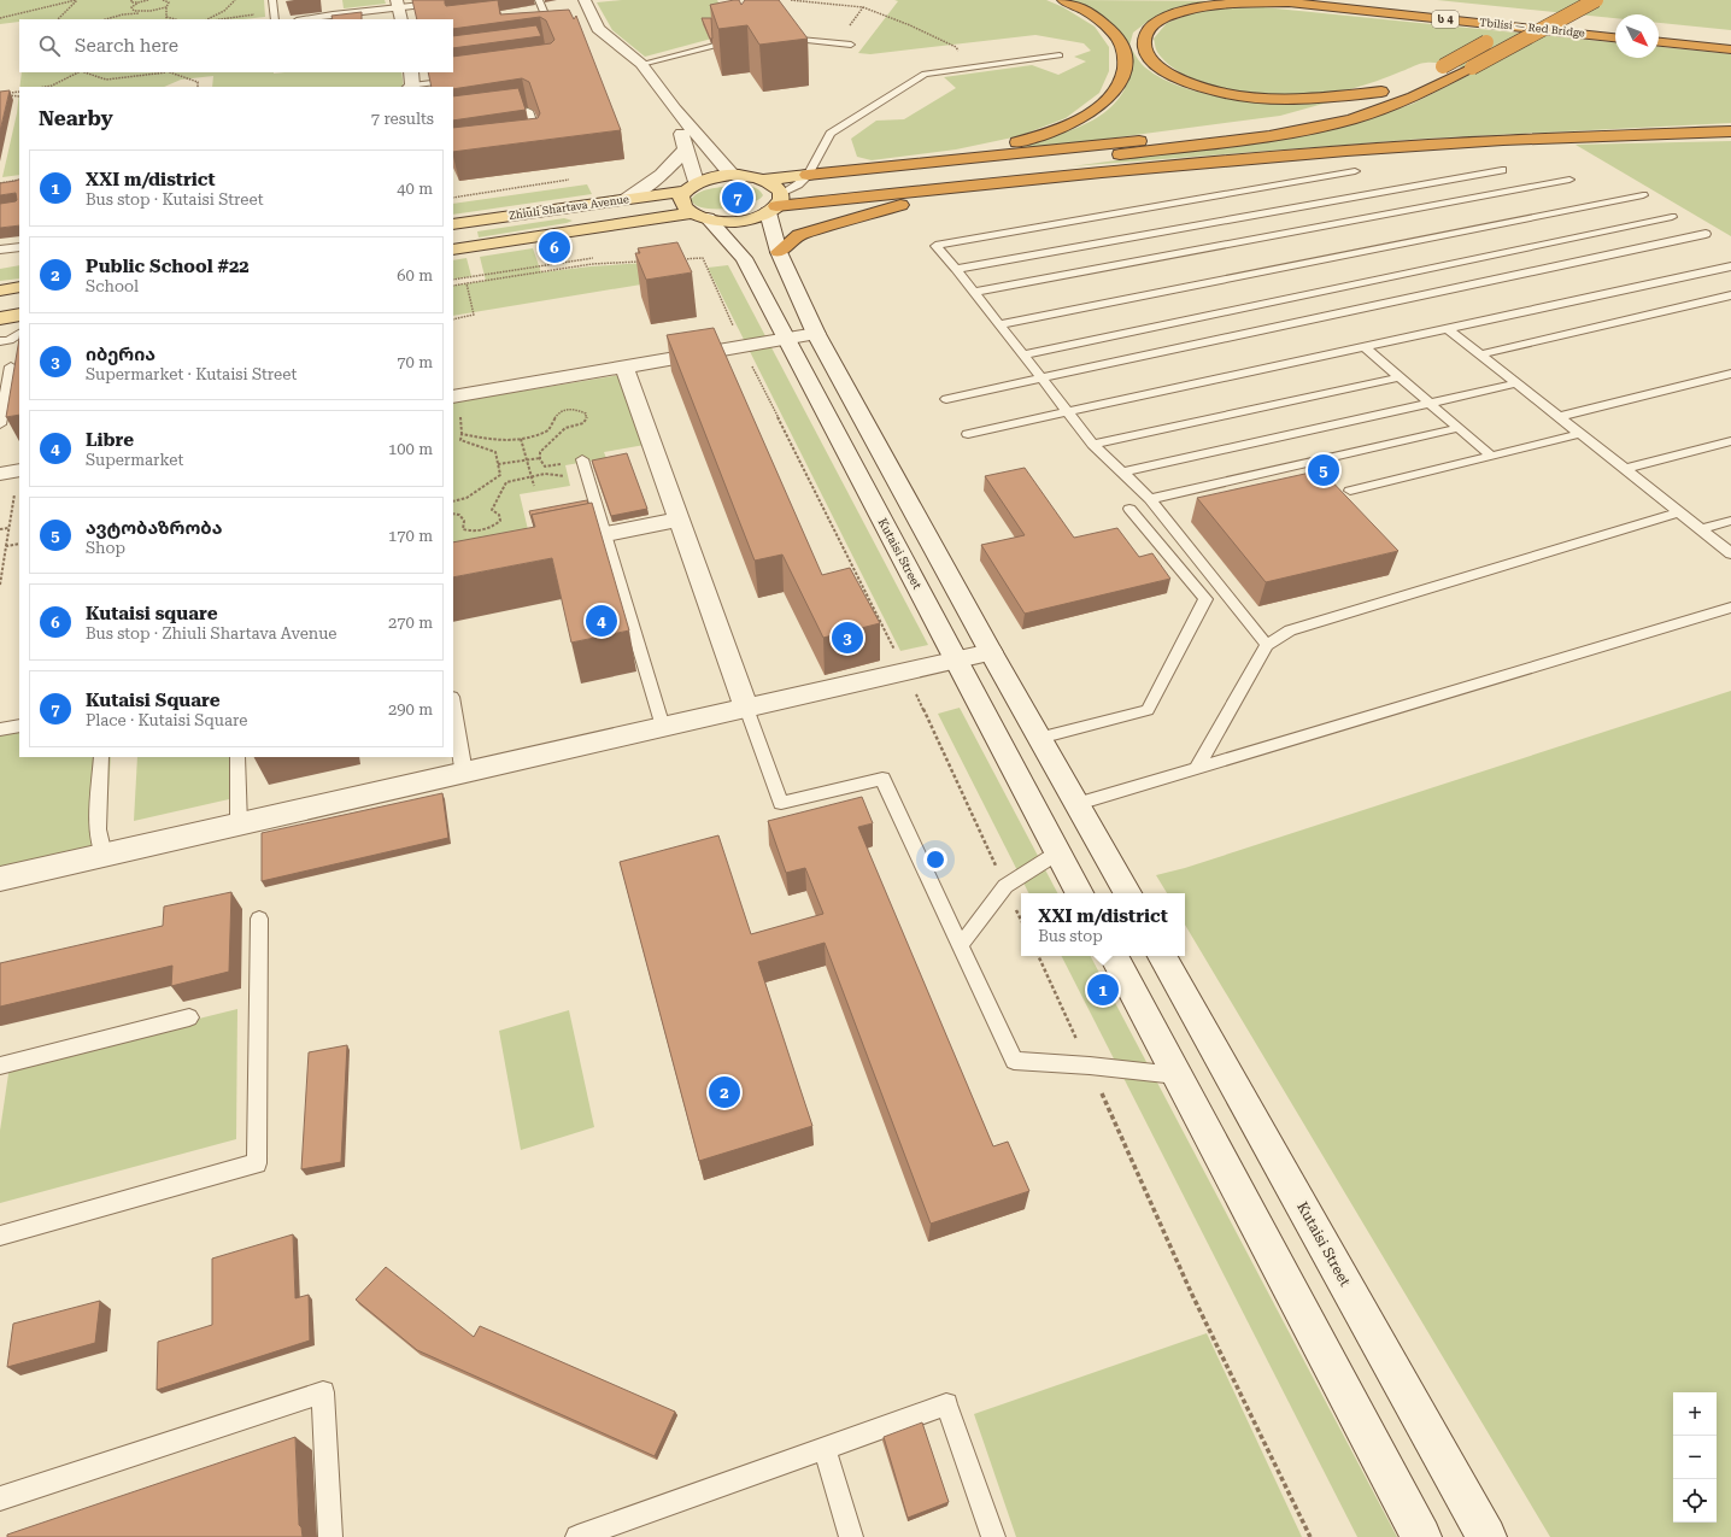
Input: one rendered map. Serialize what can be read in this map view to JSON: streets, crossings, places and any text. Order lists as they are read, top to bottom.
{
  "streets": {
    "highway": ["ს 4", "Tbilisi — Red Bridge"],
    "main road": ["Zhiuli Shartava Avenue"],
    "street": ["Kutaisi Street"]
  },
  "crossings": [
    ["Zhiuli Shartava Avenue", "Kutaisi Street"]
  ],
  "north": "bottom right",
  "page": {
    "search": "Search here",
    "heading": ["Nearby", "7 results"],
    "list": [
      {
        "mark": "1",
        "name": "XXI m/district",
        "note": "Bus stop · Kutaisi Street",
        "value": "40 m"
      },
      {
        "mark": "2",
        "name": "Public School #22",
        "note": "School",
        "value": "60 m"
      },
      {
        "mark": "3",
        "name": "იბერია",
        "note": "Supermarket · Kutaisi Street",
        "value": "70 m"
      },
      {
        "mark": "4",
        "name": "Libre",
        "note": "Supermarket",
        "value": "100 m"
      },
      {
        "mark": "5",
        "name": "ავტობაზრობა",
        "note": "Shop",
        "value": "170 m"
      },
      {
        "mark": "6",
        "name": "Kutaisi square",
        "note": "Bus stop · Zhiuli Shartava Avenue",
        "value": "270 m"
      },
      {
        "mark": "7",
        "name": "Kutaisi Square",
        "note": "Place · Kutaisi Square",
        "value": "290 m"
      }
    ],
    "pins": [
      "7",
      "6",
      "5",
      "4",
      "3",
      "1",
      "2"
    ],
    "popup": ["XXI m/district", "Bus stop"],
    "map_buttons": ["+", "−"]
  }
}
